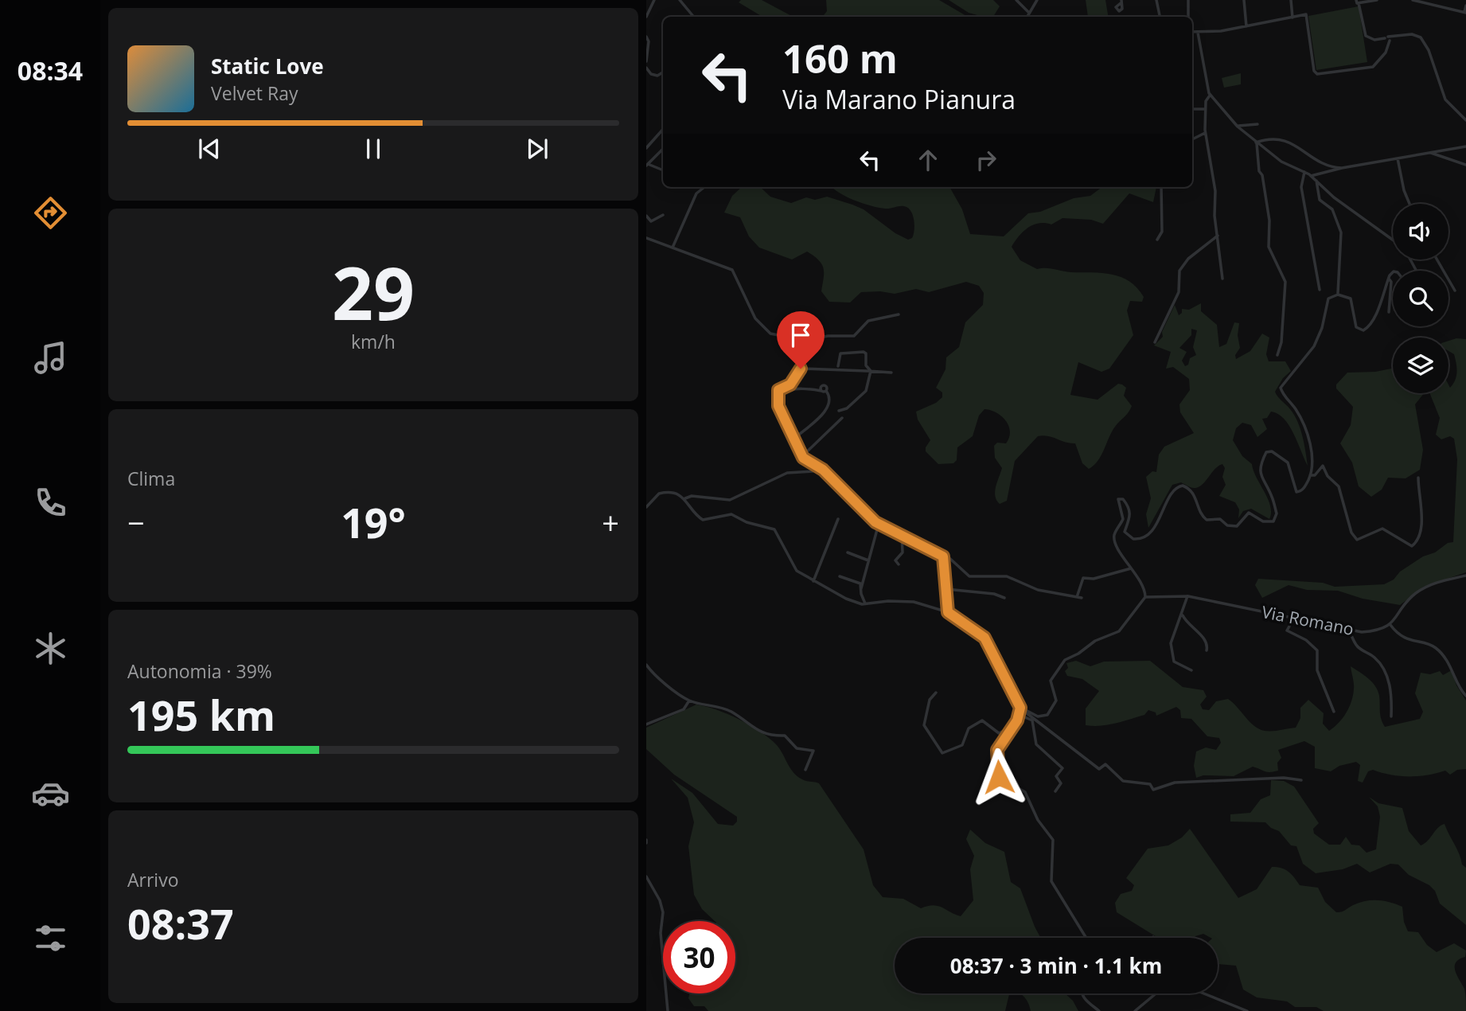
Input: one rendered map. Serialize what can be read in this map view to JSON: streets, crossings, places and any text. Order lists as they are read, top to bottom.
{
  "streets": {
    "street": ["Via Romano"]
  },
  "page": {
    "tabs": "08:34",
    "turn": ["160 m", "Via Marano Pianura"],
    "song": ["Static Love", "Velvet Ray"],
    "tile": [
      ["29", "km/h"],
      "Clima",
      ["Autonomia · 39%", "195 km"],
      ["Arrivo", "08:37"]
    ],
    "heat": ["−", "19°", "+"],
    "limit": "30",
    "trip": "08:37 · 3 min · 1.1 km"
  }
}
